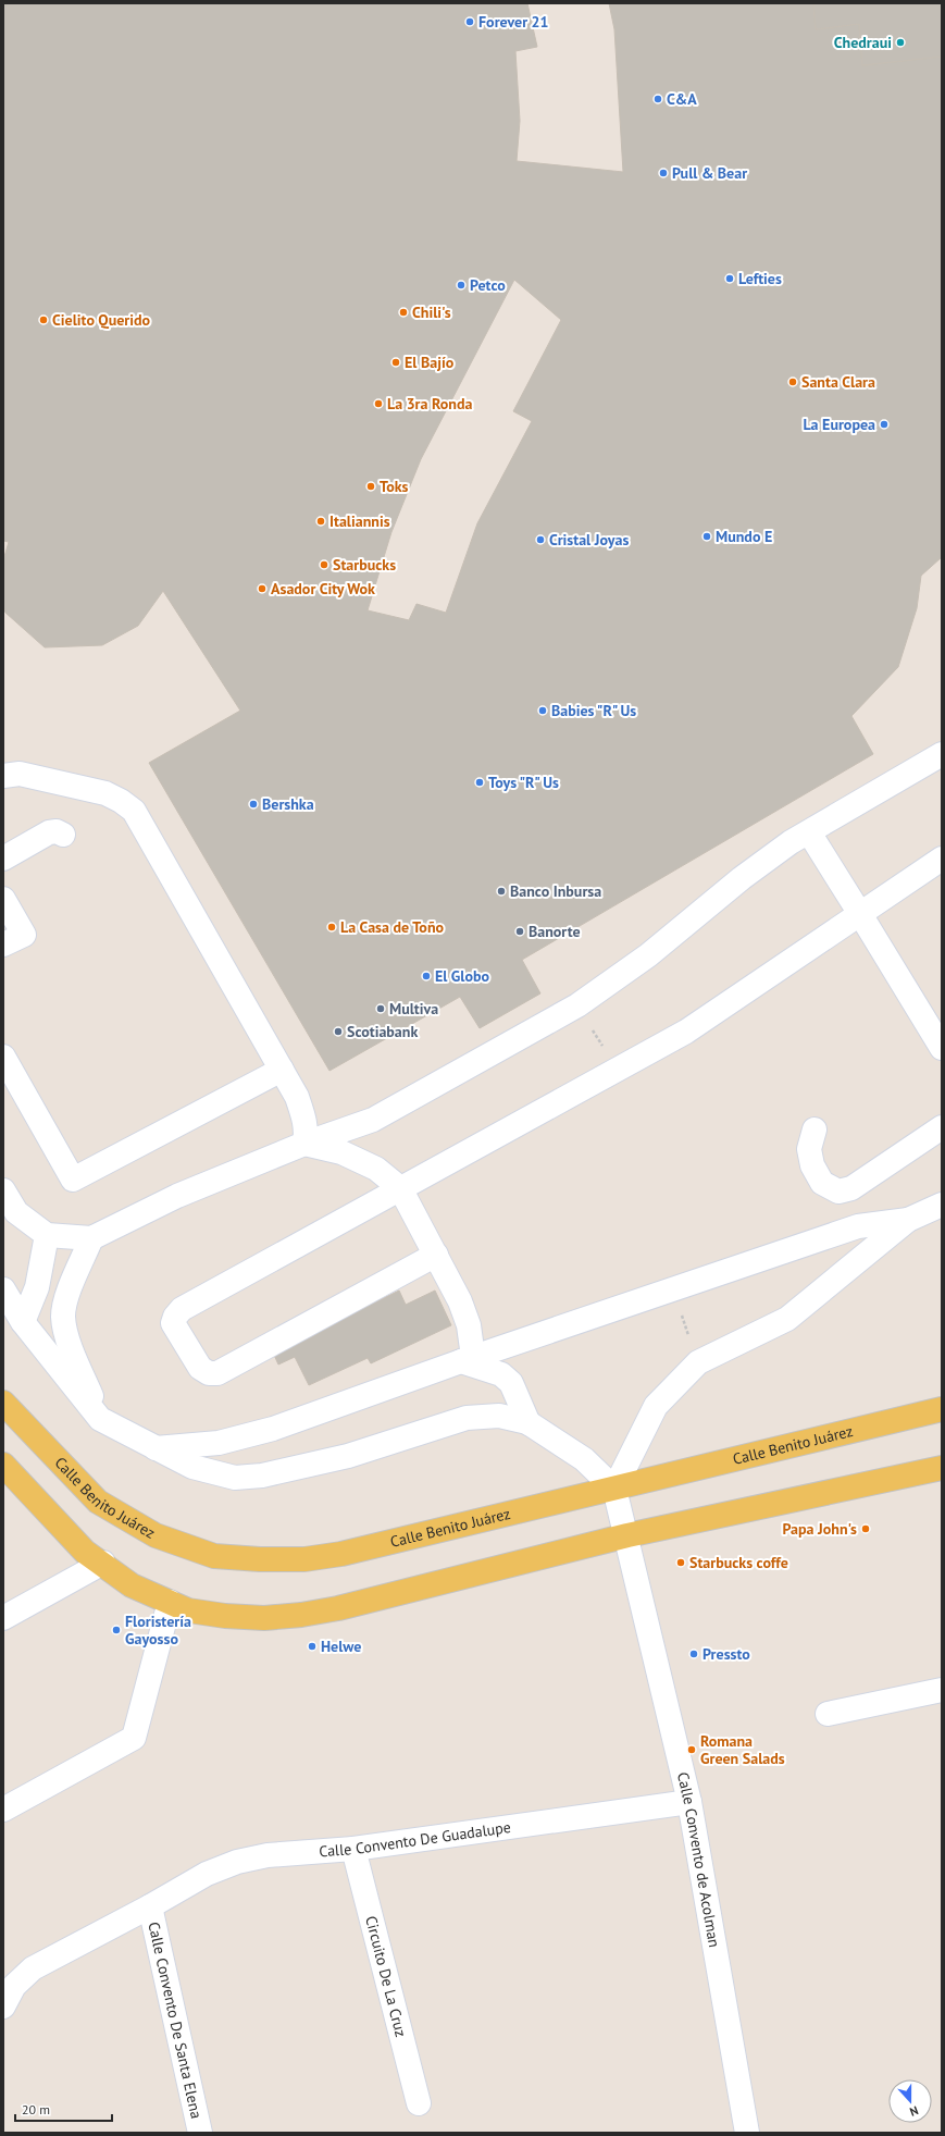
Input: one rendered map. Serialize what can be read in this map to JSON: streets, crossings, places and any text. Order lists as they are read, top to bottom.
{
  "streets": {
    "main road": ["Calle Benito Juárez"],
    "street": [
      "Calle Convento De Guadalupe",
      "Calle Convento de Acolman",
      "Circuito De La Cruz",
      "Calle Convento De Santa Elena"
    ]
  },
  "crossings": [
    ["Calle Benito Juárez", "Calle Convento de Acolman"],
    ["Calle Convento De Guadalupe", "Calle Convento de Acolman"],
    ["Calle Convento De Guadalupe", "Circuito De La Cruz"],
    ["Calle Convento De Guadalupe", "Calle Convento De Santa Elena"]
  ],
  "places": [
    "Forever 21",
    "Chedraui",
    "C&A",
    "Pull & Bear",
    "Lefties",
    "Petco",
    "Chili's",
    "Cielito Querido",
    "El Bajío",
    "Santa Clara",
    "La 3ra Ronda",
    "La Europea",
    "Toks",
    "Italiannis",
    "Mundo E",
    "Cristal Joyas",
    "Starbucks",
    "Asador City Wok",
    "Babies \"R\" Us",
    "Toys \"R\" Us",
    "Bershka",
    "Banco Inbursa",
    "La Casa de Toño",
    "Banorte",
    "El Globo",
    "Multiva",
    "Scotiabank",
    "Papa John's",
    "Starbucks coffe",
    "Floristería Gayosso",
    "Helwe",
    "Pressto",
    "Romana Green Salads"
  ],
  "scale_bar": "20 m",
  "north": "bottom"
}
